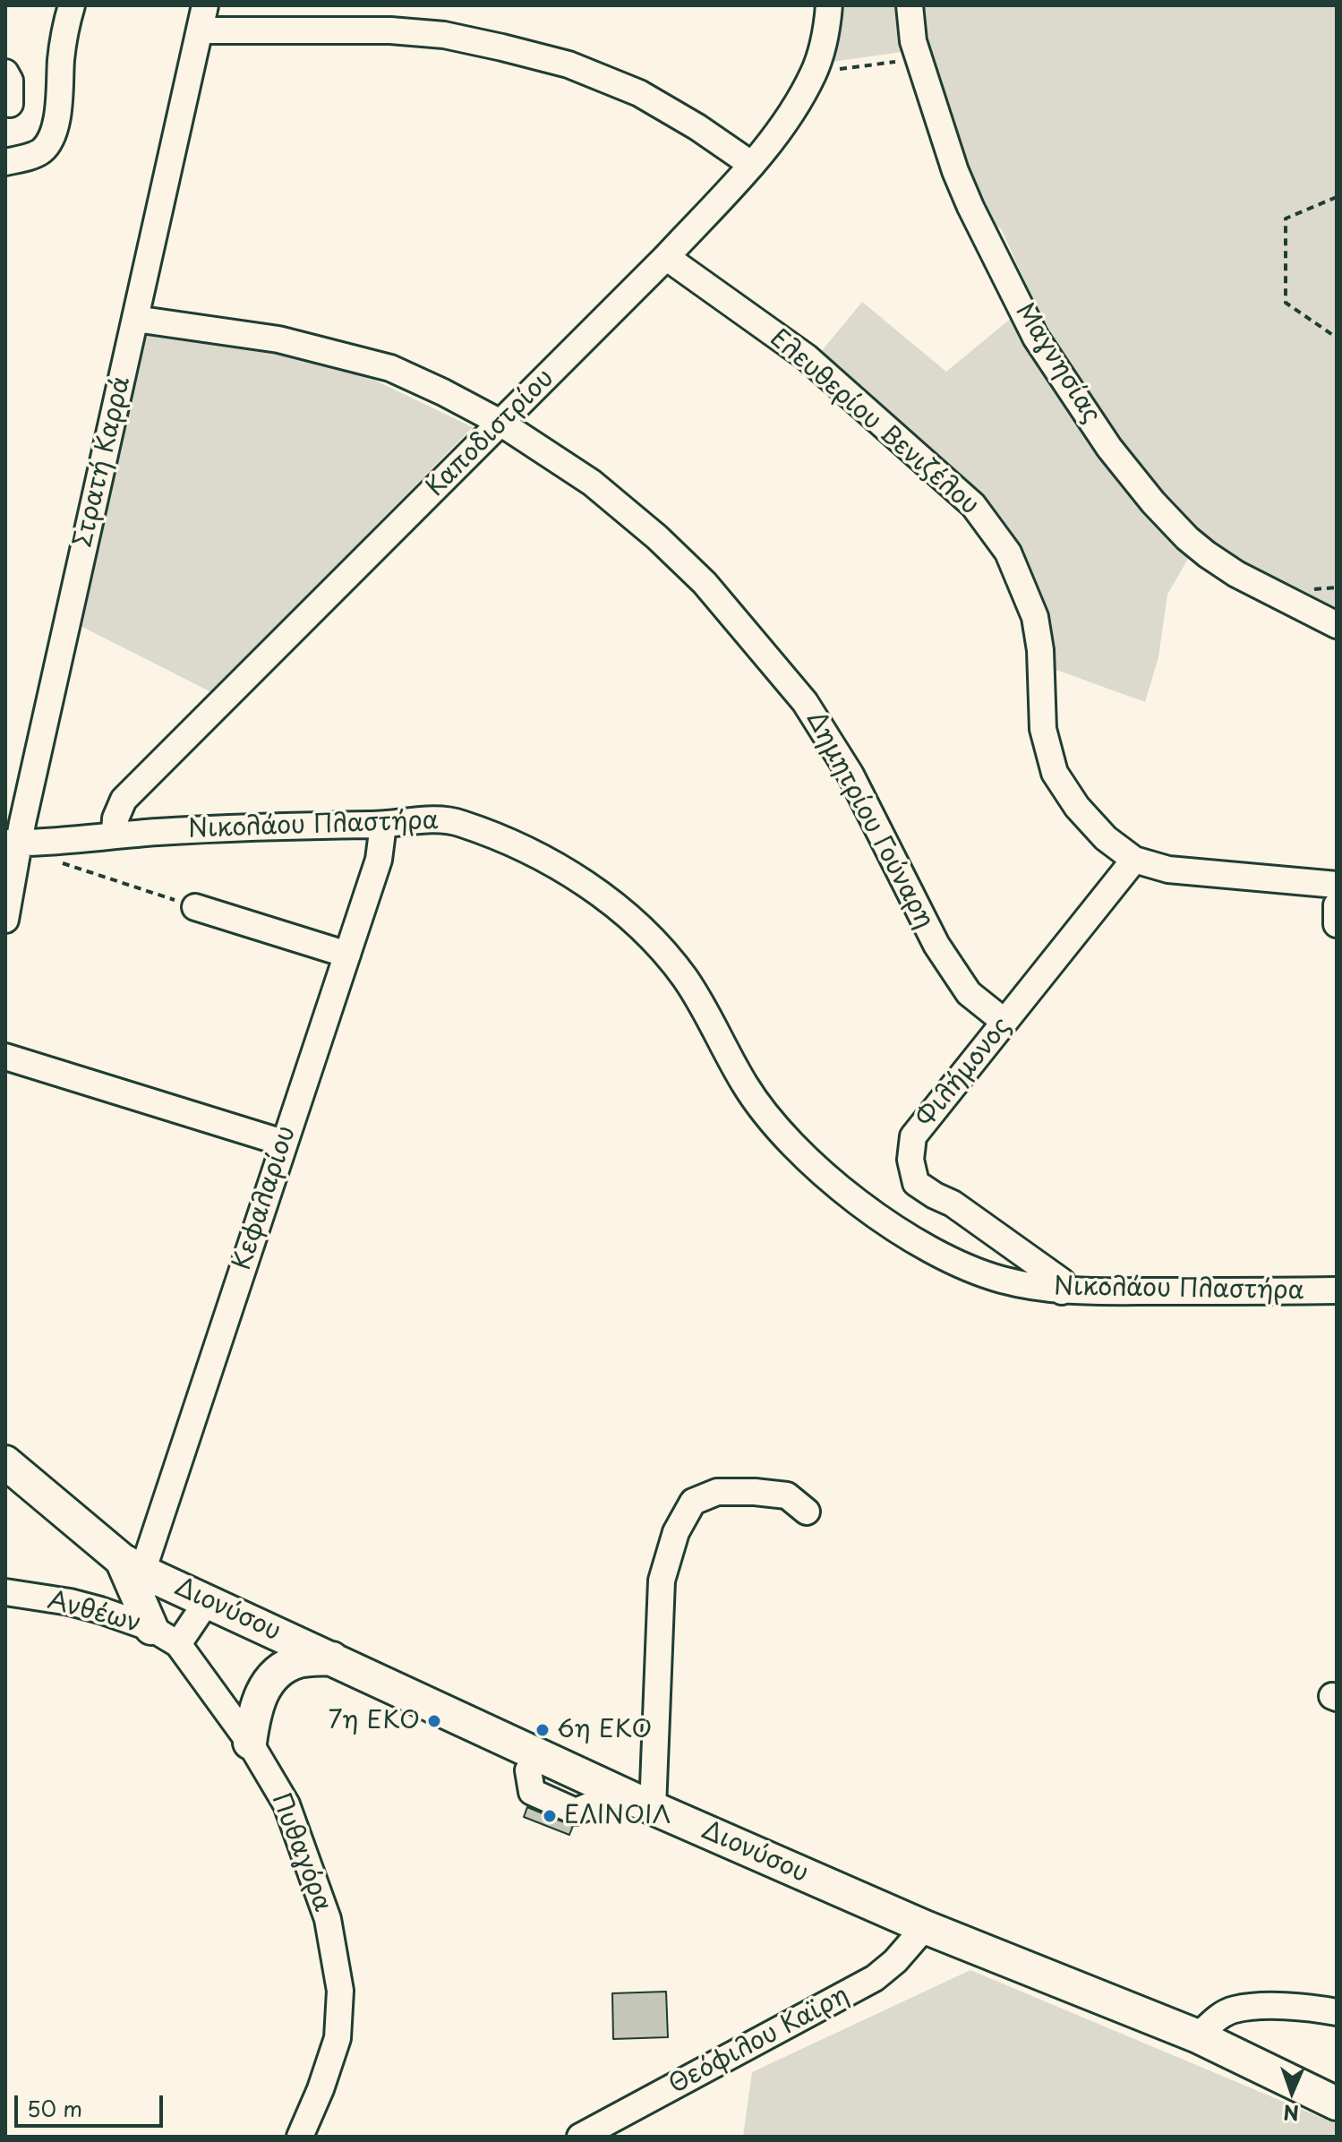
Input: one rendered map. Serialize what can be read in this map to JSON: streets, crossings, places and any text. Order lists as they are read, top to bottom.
{
  "streets": {
    "main road": ["Διονύσου"],
    "street": [
      "Μαγνησίας",
      "Ελευθερίου Βενιζέλου",
      "Καποδιστρίου",
      "Στρατή Καρρά",
      "Δημητρίου Γούναρη",
      "Νικολάου Πλαστήρα",
      "Φιλήμονος",
      "Κεφαλαρίου",
      "Ανθέων",
      "Πυθαγόρα",
      "Θεόφιλου Καϊρη"
    ]
  },
  "crossings": [
    ["Ελευθερίου Βενιζέλου", "Καποδιστρίου"],
    ["Ελευθερίου Βενιζέλου", "Φιλήμονος"],
    ["Καποδιστρίου", "Δημητρίου Γούναρη"],
    ["Καποδιστρίου", "Νικολάου Πλαστήρα"],
    ["Στρατή Καρρά", "Δημητρίου Γούναρη"],
    ["Στρατή Καρρά", "Νικολάου Πλαστήρα"],
    ["Δημητρίου Γούναρη", "Φιλήμονος"],
    ["Νικολάου Πλαστήρα", "Φιλήμονος"],
    ["Νικολάου Πλαστήρα", "Κεφαλαρίου"],
    ["Κεφαλαρίου", "Διονύσου"],
    ["Διονύσου", "Θεόφιλου Καϊρη"],
    ["Ανθέων", "Πυθαγόρα"]
  ],
  "places": ["7η ΕΚΟ", "6η ΕΚΟ", "ΕΛΙΝΟΙΛ"],
  "scale_bar": "50 m",
  "north": "bottom"
}
